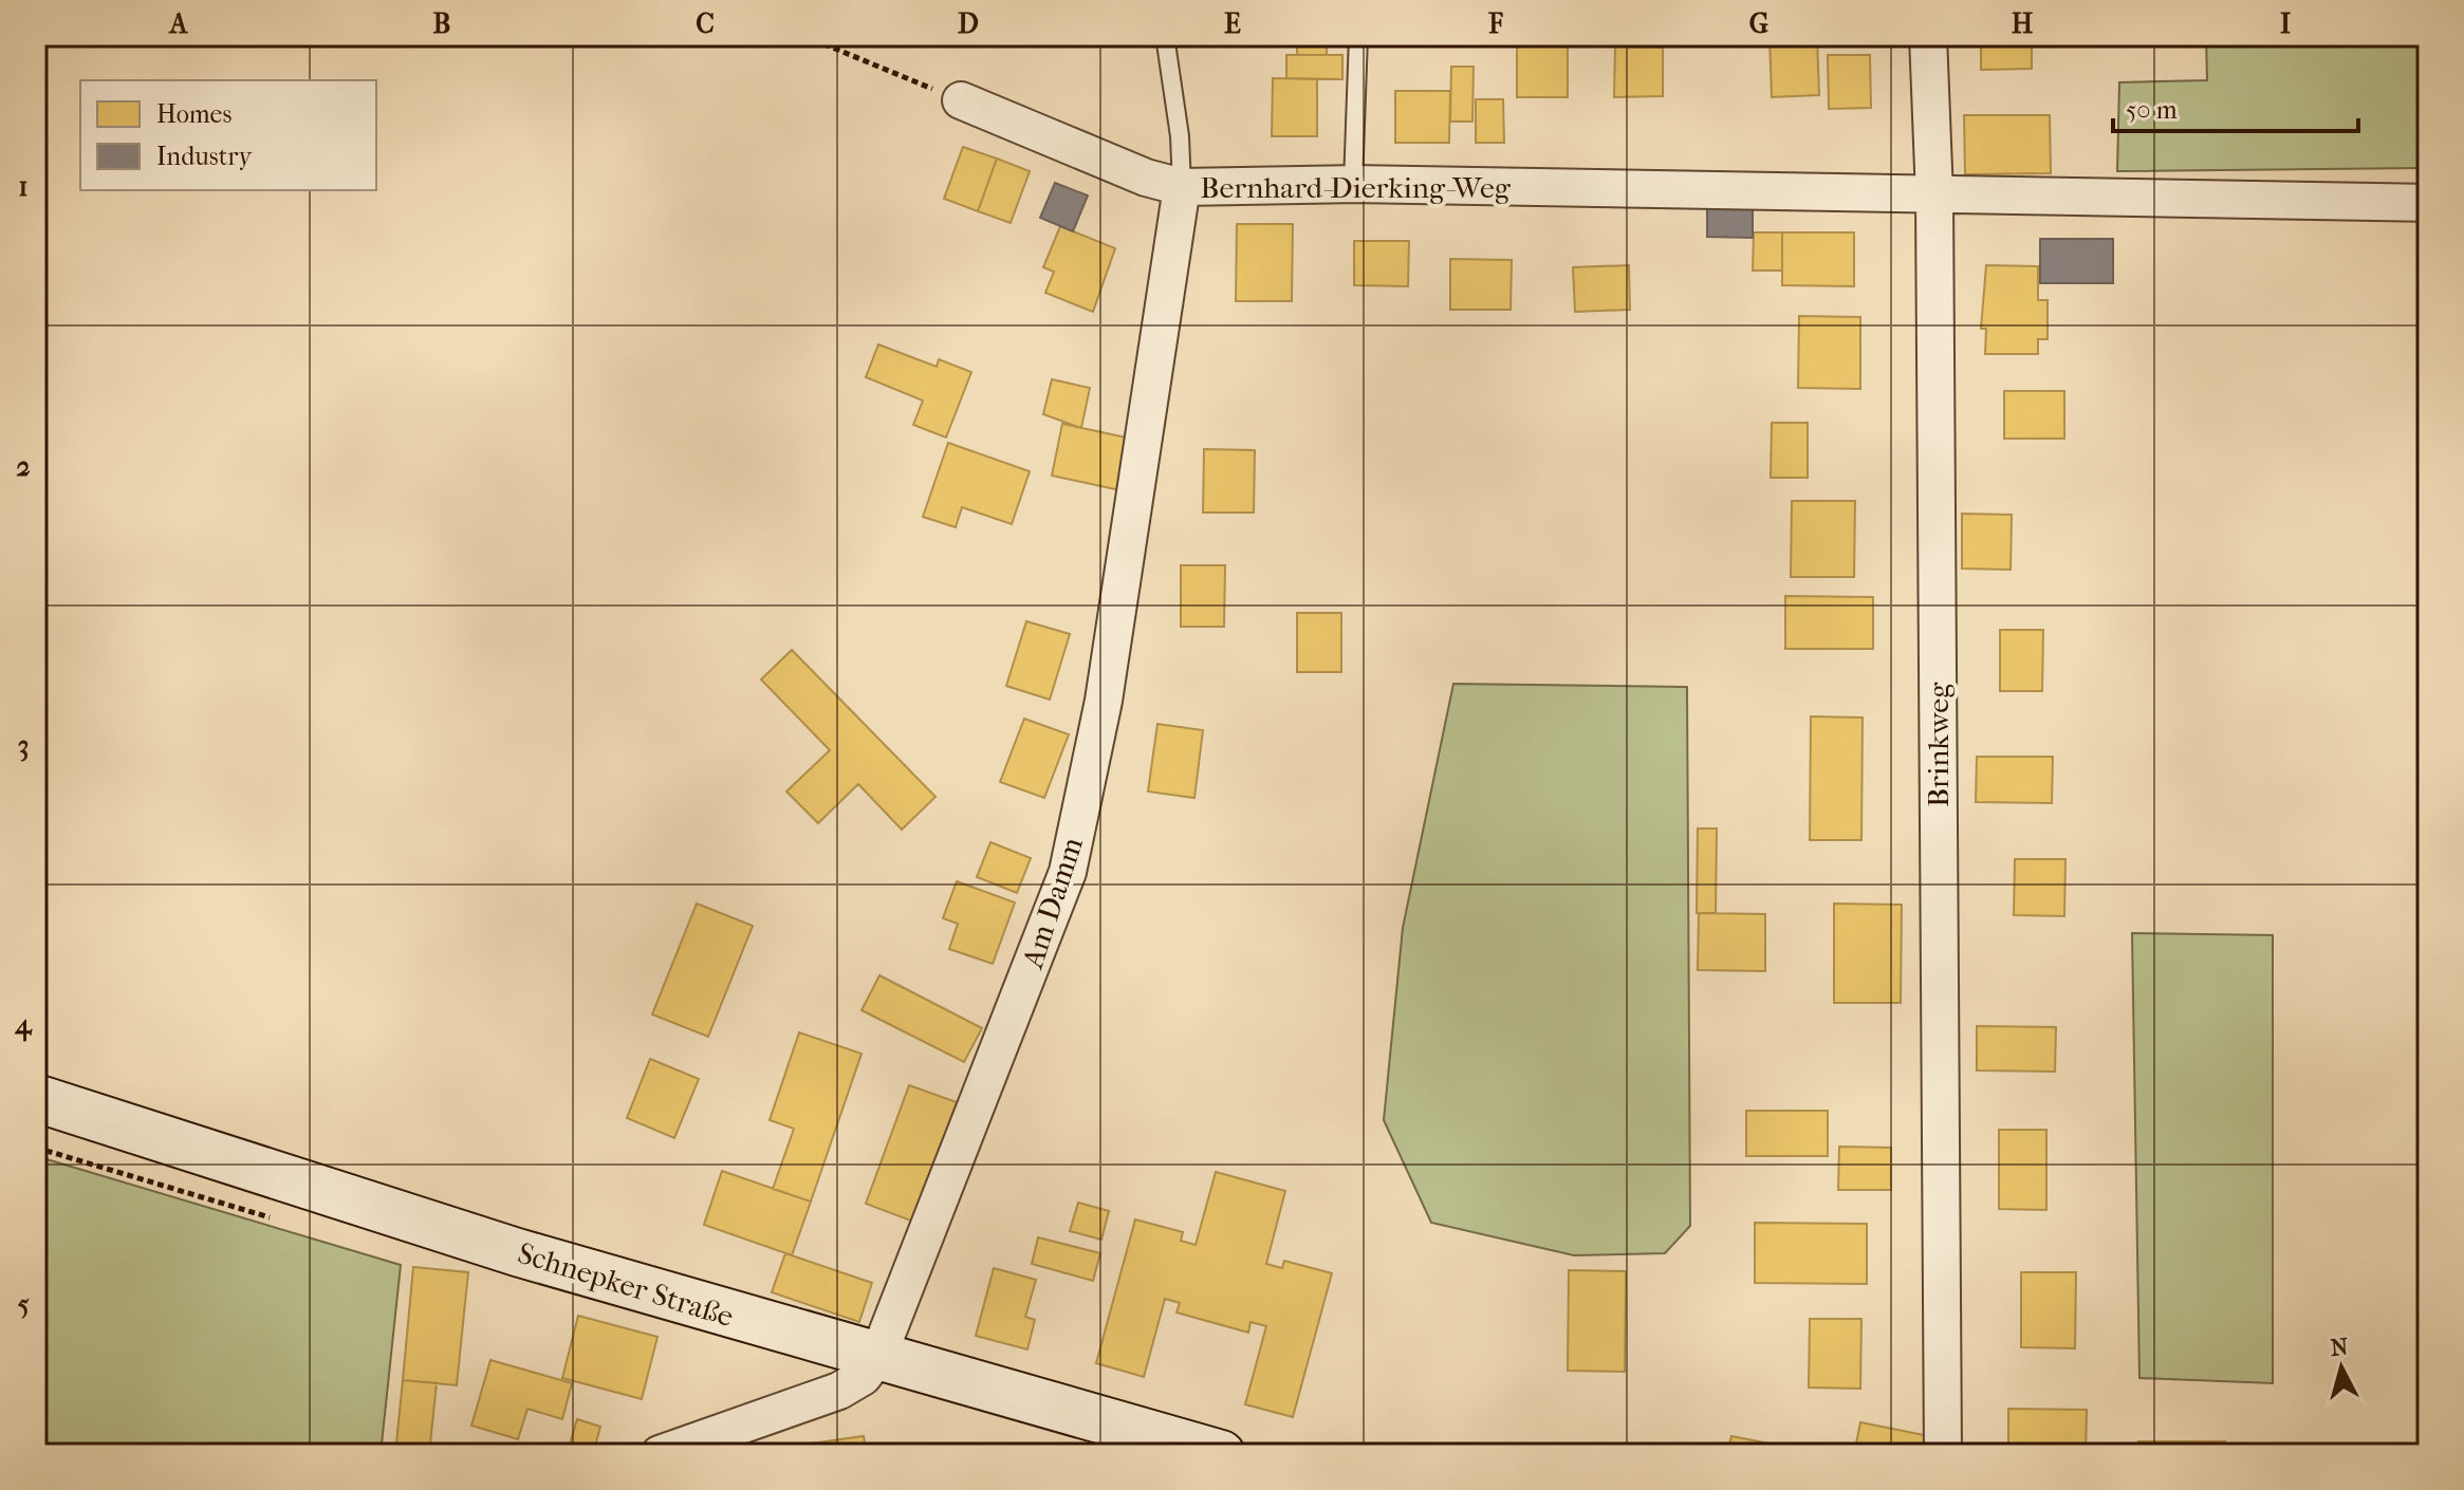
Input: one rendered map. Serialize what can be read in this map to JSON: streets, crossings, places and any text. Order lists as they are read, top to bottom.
{
  "streets": {
    "main road": ["Schnepker Straße"],
    "street": ["Bernhard-Dierking-Weg", "Brinkweg", "Am Damm"]
  },
  "crossings": [
    ["Bernhard-Dierking-Weg", "Brinkweg"],
    ["Bernhard-Dierking-Weg", "Am Damm"],
    ["Am Damm", "Schnepker Straße"]
  ],
  "legend": ["Homes", "Industry"],
  "scale_bar": "50 m",
  "north": "top",
  "grid": {
    "columns": [
      "A",
      "B",
      "C",
      "D",
      "E",
      "F",
      "G",
      "H",
      "I"
    ],
    "rows": [
      "1",
      "2",
      "3",
      "4",
      "5"
    ]
  }
}
